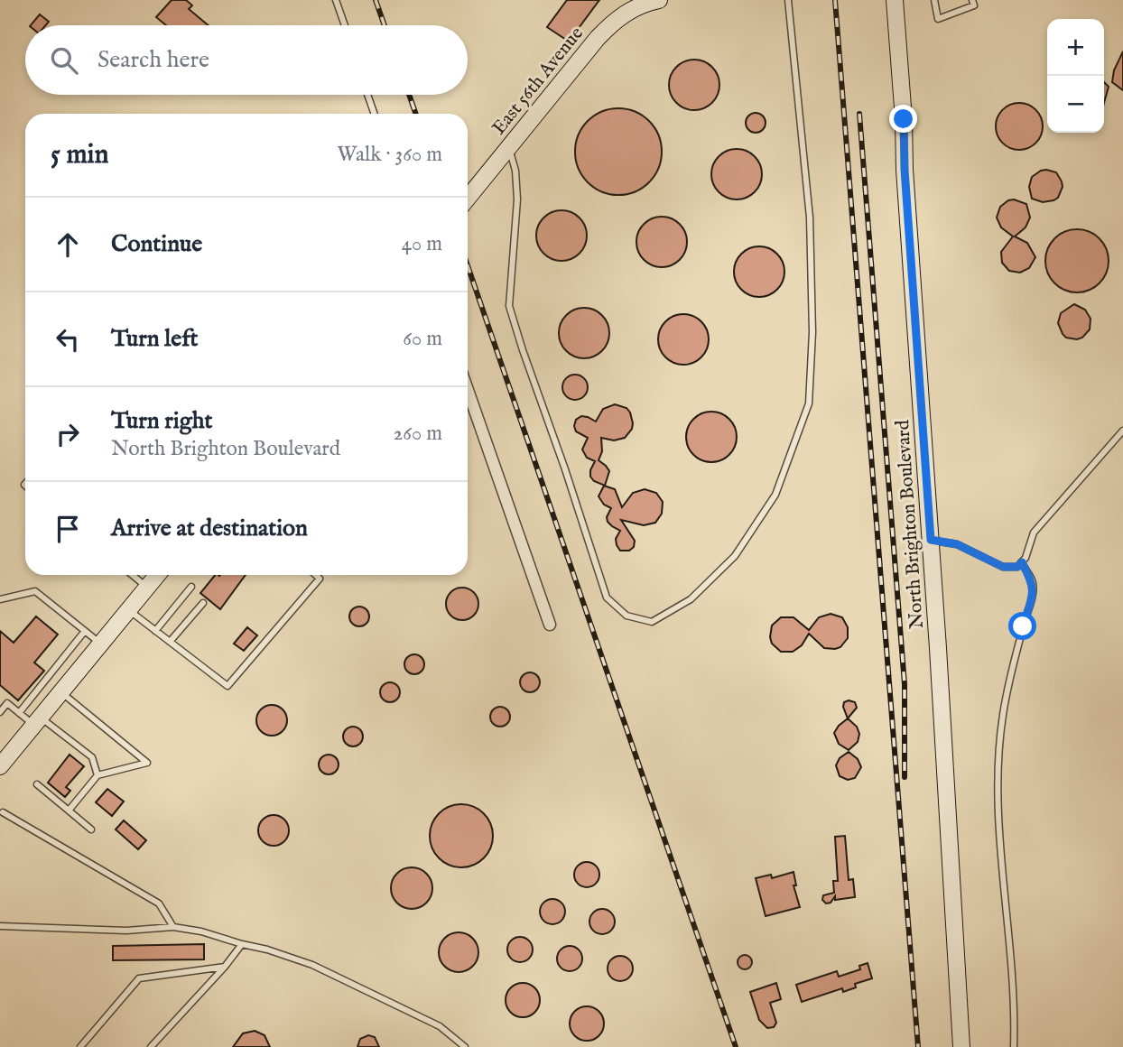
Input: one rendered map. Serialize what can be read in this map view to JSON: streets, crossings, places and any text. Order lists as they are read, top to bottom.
{
  "streets": {
    "main road": ["East 56th Avenue", "North Brighton Boulevard"]
  },
  "page": {
    "map_buttons": ["+", "−"],
    "search": "Search here",
    "heading": ["5 min", "Walk · 360 m"],
    "list": [
      ["Continue", "40 m"],
      ["Turn left", "60 m"],
      ["Turn right", "North Brighton Boulevard", "260 m"],
      "Arrive at destination"
    ]
  }
}
